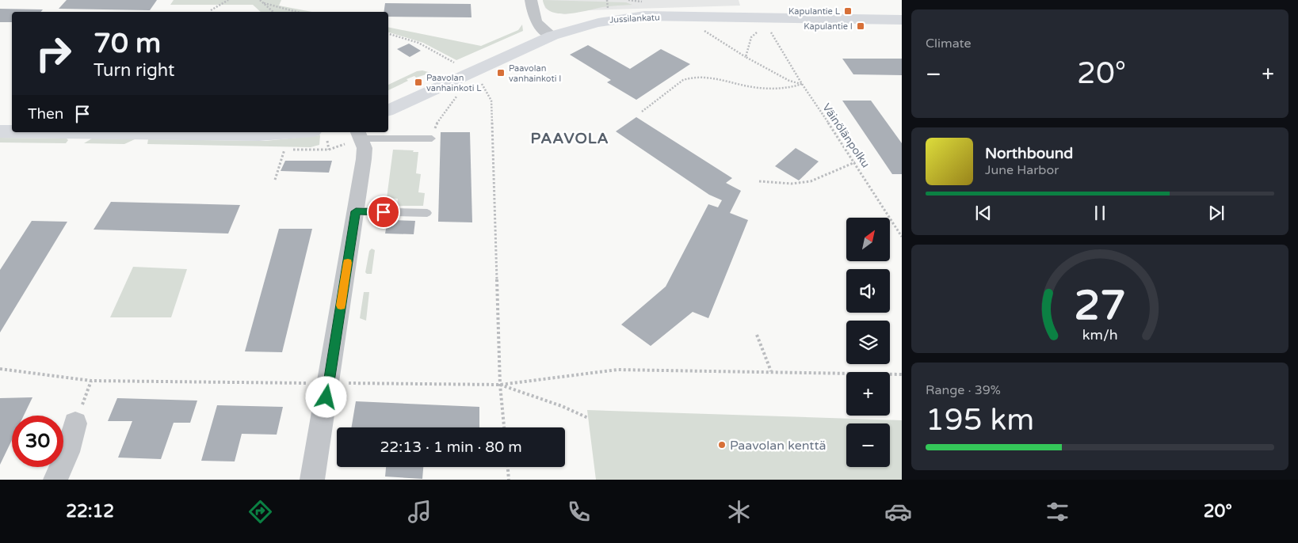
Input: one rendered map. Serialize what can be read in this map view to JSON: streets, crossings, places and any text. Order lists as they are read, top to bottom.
{
  "streets": {
    "main road": ["Jussilankatu"],
    "path": ["Väinölänpolku"]
  },
  "districts": ["PAAVOLA"],
  "places": {
    "transit": [
      "Kapulantie L",
      "Kapulantie I",
      "Paavolan vanhainkoti I",
      "Paavolan vanhainkoti L"
    ],
    "other": ["Paavolan kenttä"]
  },
  "north": "top right",
  "page": {
    "tile": [
      "Climate",
      ["Range · 39%", "195 km"]
    ],
    "turn": ["70 m", "Turn right"],
    "heat": ["−", "20°", "+"],
    "then": "Then",
    "song": ["Northbound", "June Harbor"],
    "map_buttons": ["+", "−"],
    "limit": "30",
    "trip": "22:13 · 1 min · 80 m",
    "tabs": ["22:12", "20°"],
    "gauge": ["27", "km/h"]
  }
}
